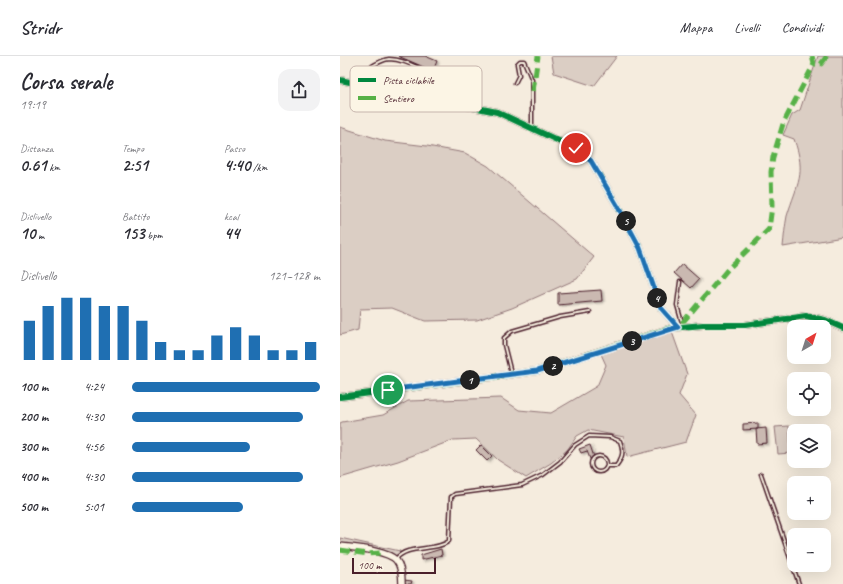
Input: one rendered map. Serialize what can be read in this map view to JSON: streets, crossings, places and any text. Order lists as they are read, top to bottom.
{
  "legend": ["Pista ciclabile", "Sentiero"],
  "scale_bar": "100 m",
  "north": "top right",
  "page": {
    "header": "Stridr",
    "nav": ["Mappa", "Livelli", "Condividi"],
    "heading": ["Corsa serale", "19:19"],
    "stats": [
      ["Distanza", "0.61 km"],
      ["Tempo", "2:51"],
      ["Passo", "4:40 /km"],
      ["Dislivello", "10 m"],
      ["Battito", "153 bpm"],
      ["kcal", "44"]
    ],
    "pins": [
      "5",
      "4",
      "3",
      "2",
      "1"
    ],
    "chart": ["Dislivello", "121–128 m"],
    "map_buttons": ["+", "−"],
    "list": [
      {
        "name": "100 m",
        "note": "4:24"
      },
      {
        "name": "200 m",
        "note": "4:30"
      },
      {
        "name": "300 m",
        "note": "4:56"
      },
      {
        "name": "400 m",
        "note": "4:30"
      },
      {
        "name": "500 m",
        "note": "5:01"
      }
    ],
    "scale": "100 m"
  }
}
